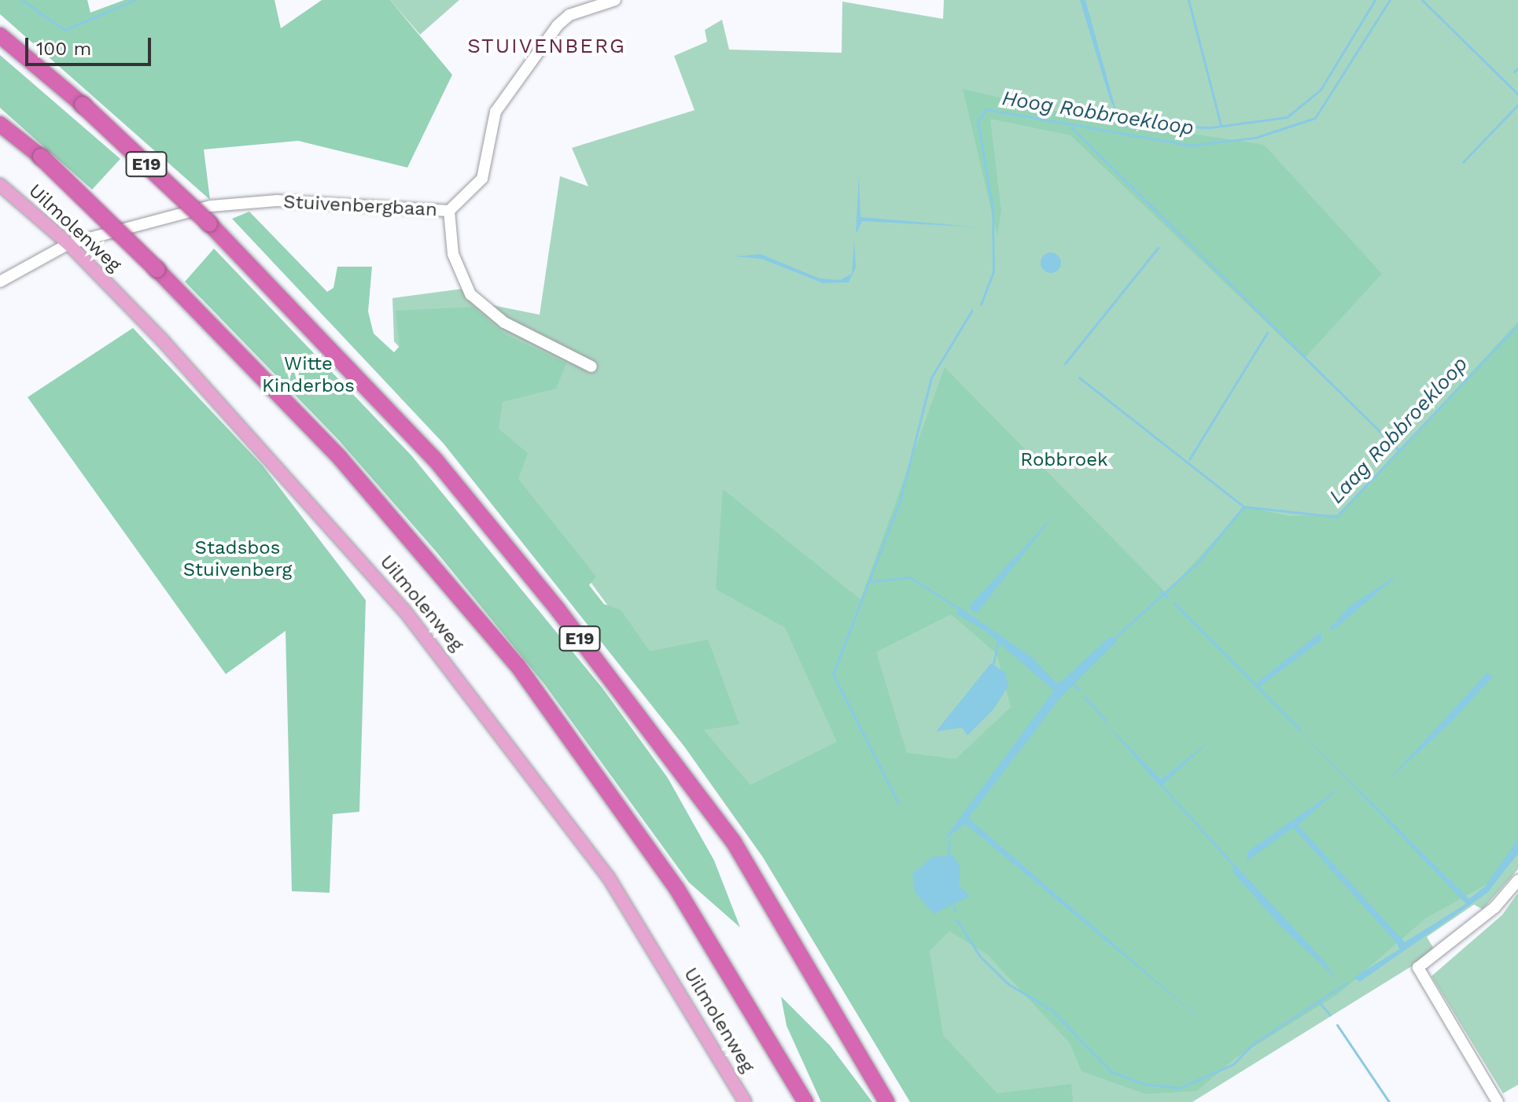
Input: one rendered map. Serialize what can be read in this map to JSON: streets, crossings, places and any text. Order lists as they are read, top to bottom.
{
  "streets": {
    "highway": ["E19"],
    "main road": ["Uilmolenweg"],
    "street": ["Stuivenbergbaan"]
  },
  "crossings": [
    ["Stuivenbergbaan", "Uilmolenweg"]
  ],
  "districts": ["STUIVENBERG"],
  "water": ["Hoog Robbroekloop", "Laag Robbroekloop"],
  "parks": ["Witte Kinderbos", "Robbroek", "Stadsbos Stuivenberg"],
  "scale_bar": "100 m"
}
